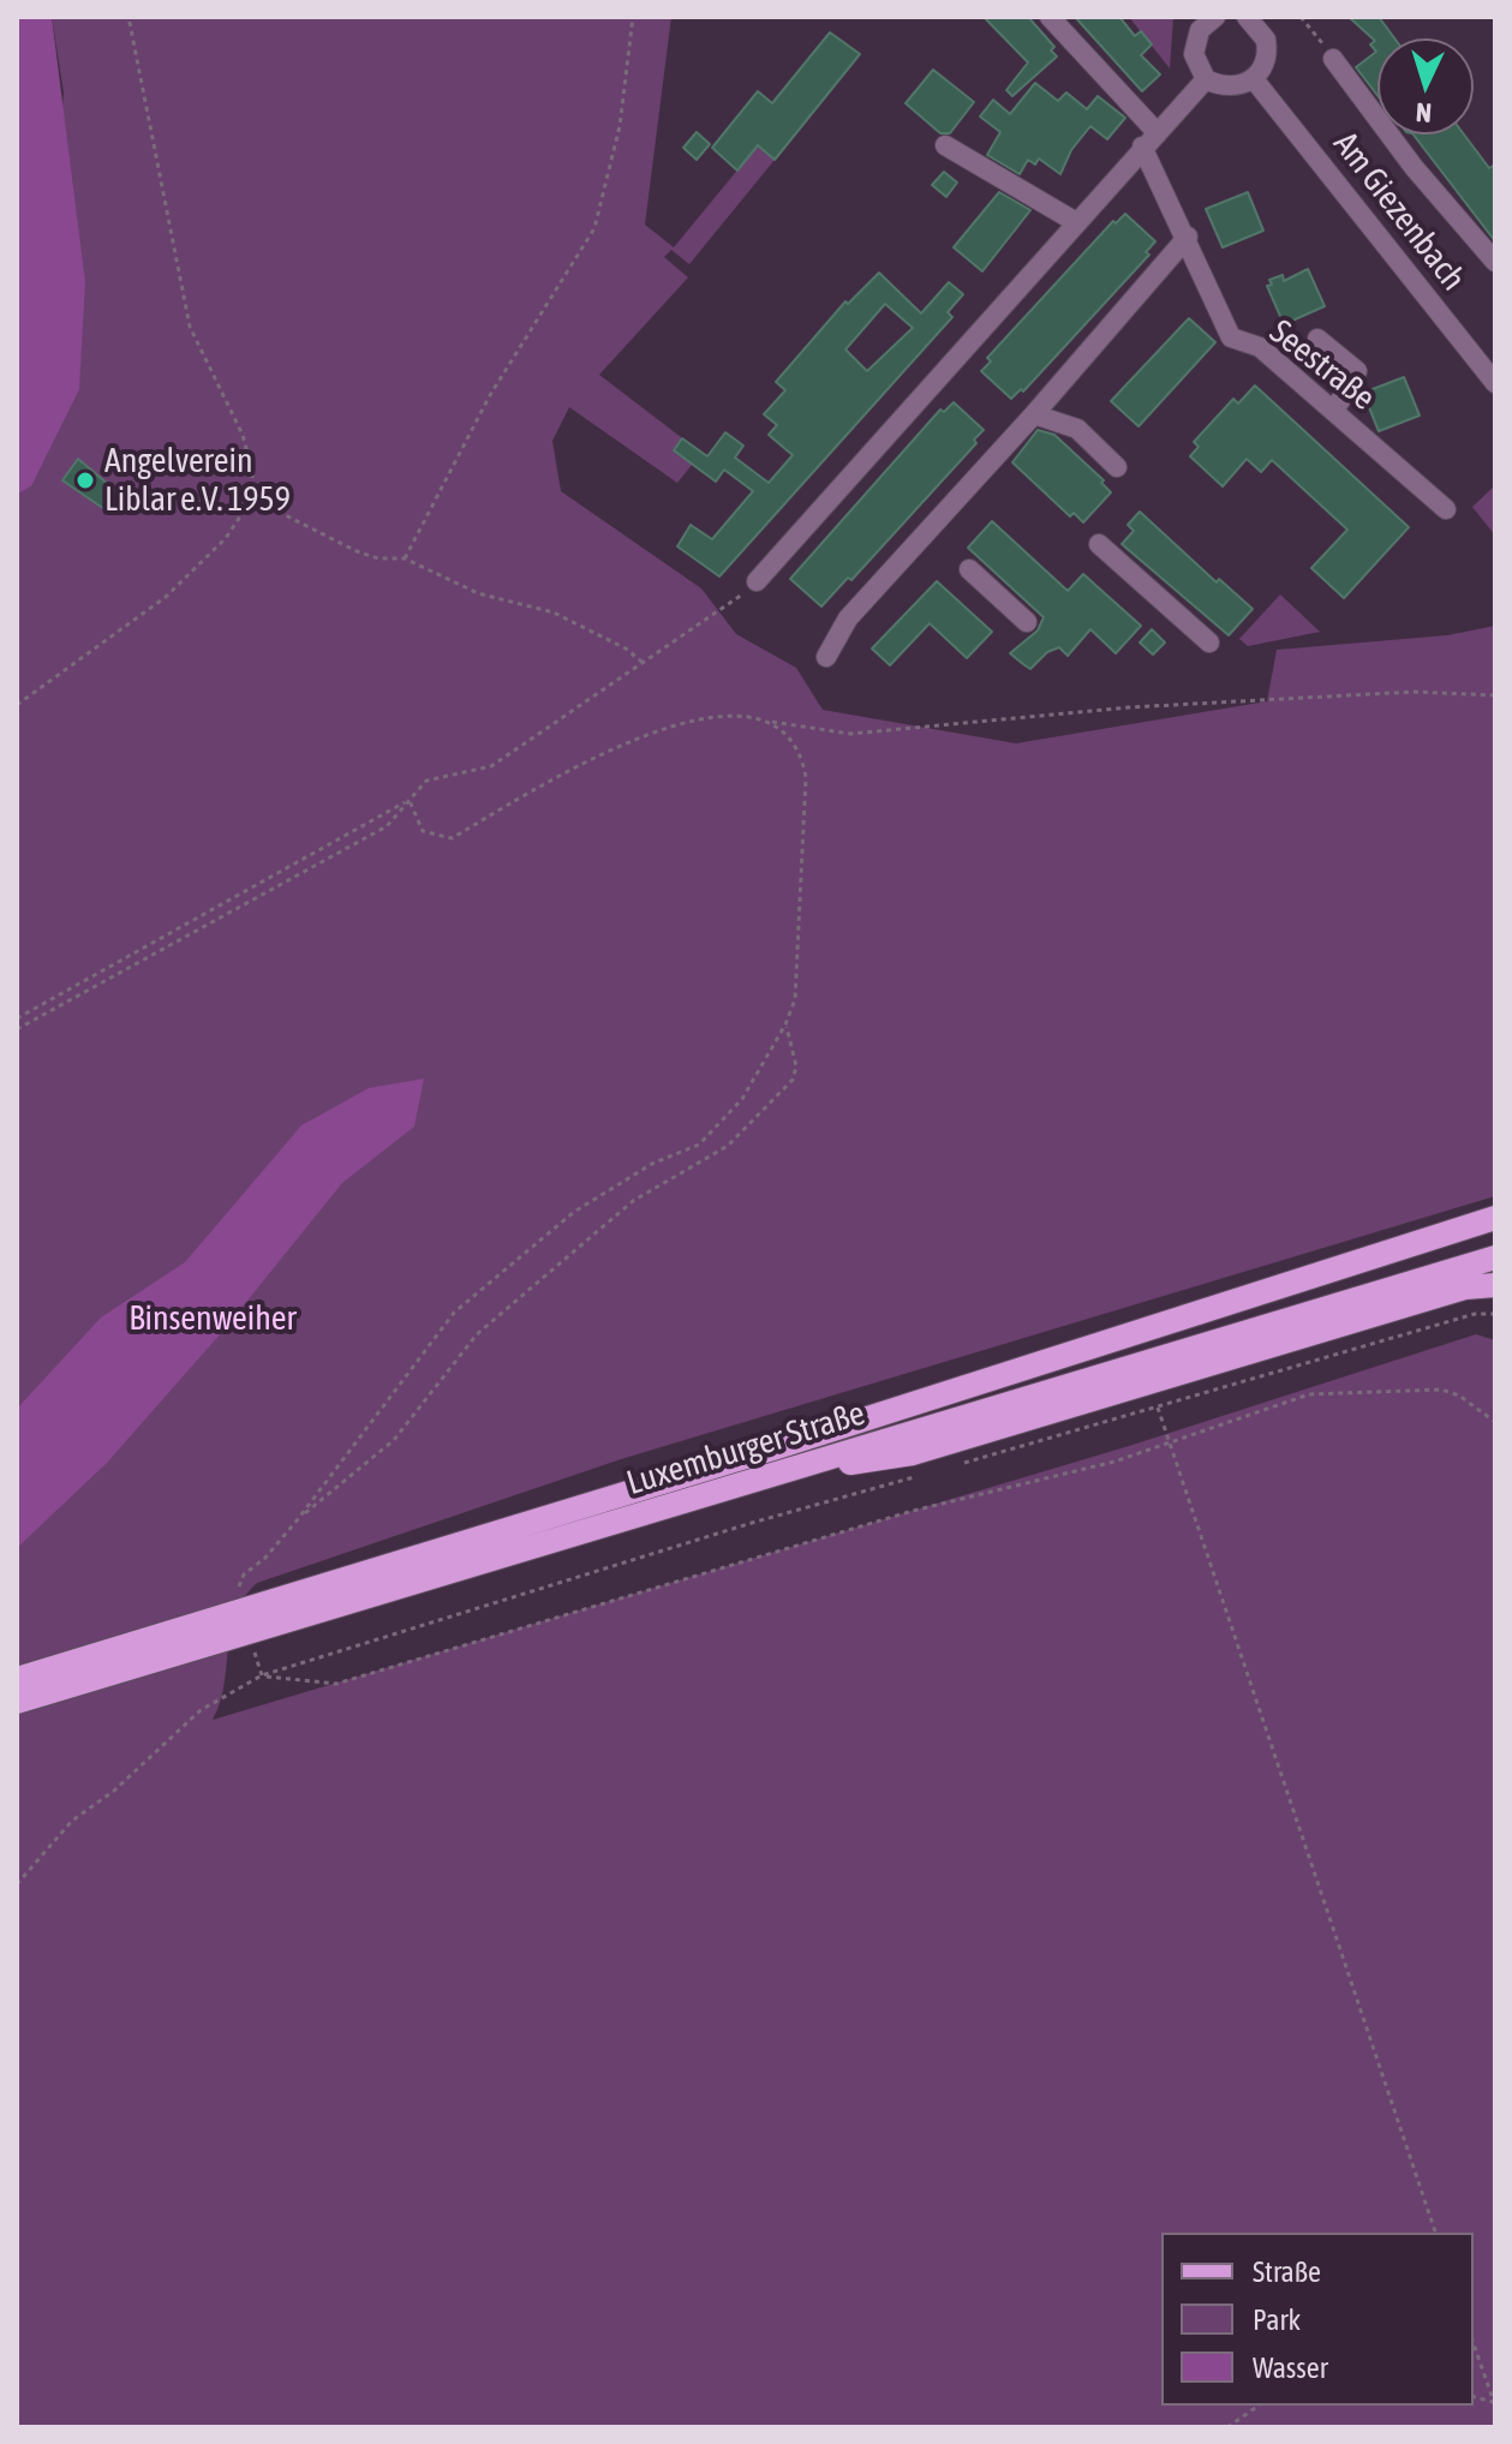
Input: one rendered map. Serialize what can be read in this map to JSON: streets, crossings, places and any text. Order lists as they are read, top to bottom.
{
  "streets": {
    "main road": ["Luxemburger Straße"],
    "street": ["Am Giezenbach", "Seestraße"]
  },
  "parks": ["Binsenweiher"],
  "places": ["Angelverein Liblar e.V. 1959"],
  "legend": ["Straße", "Park", "Wasser"],
  "north": "bottom"
}
